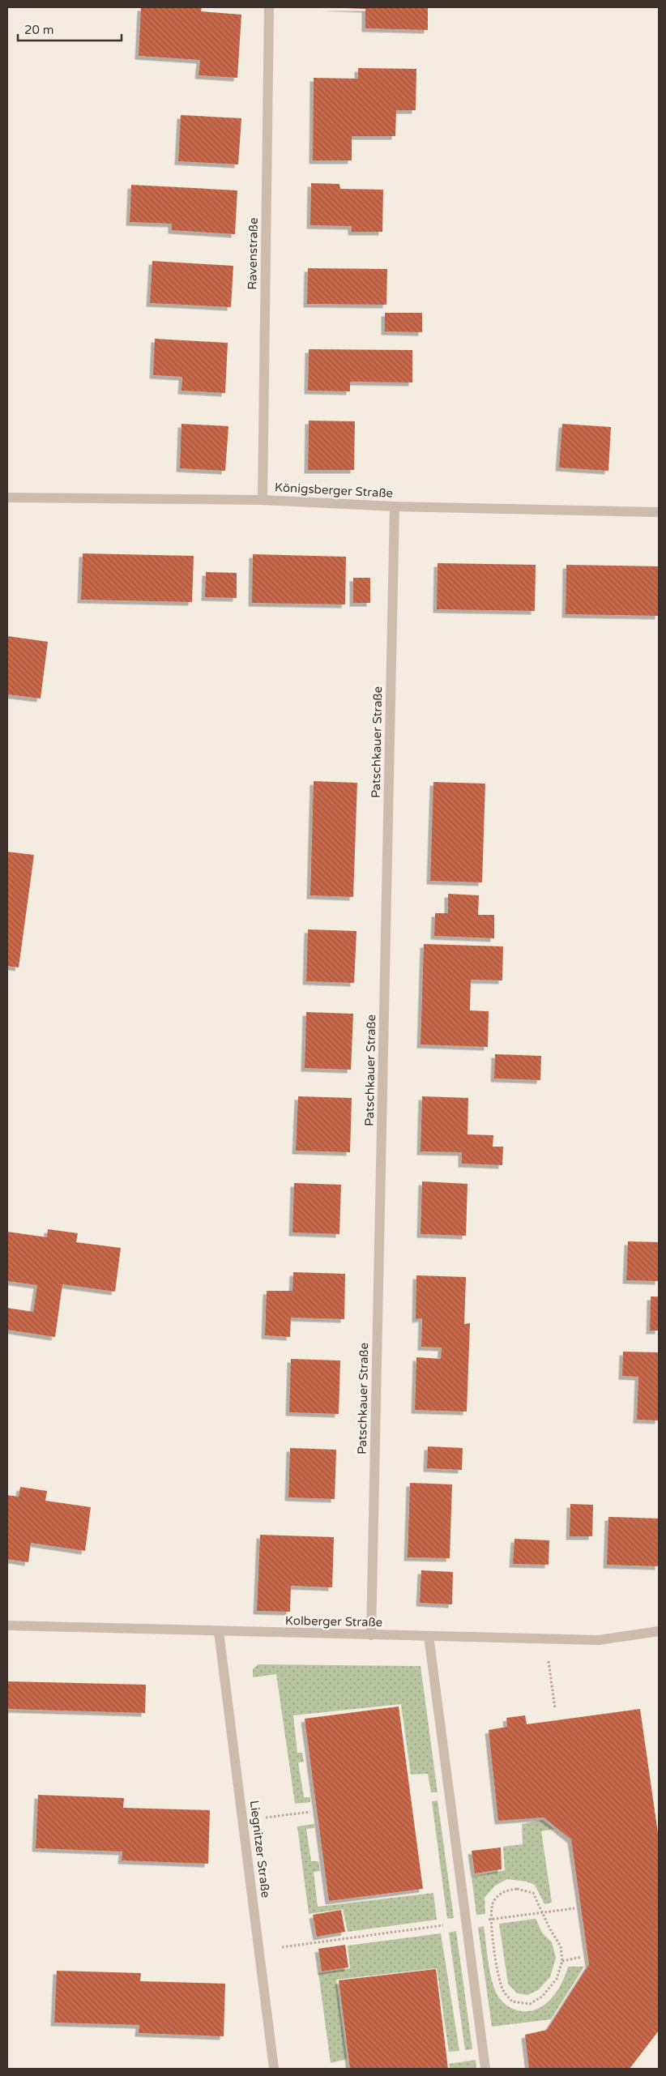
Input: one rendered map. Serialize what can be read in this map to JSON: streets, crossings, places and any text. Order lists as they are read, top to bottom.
{
  "streets": {
    "street": [
      "Ravenstraße",
      "Königsberger Straße",
      "Patschkauer Straße",
      "Kolberger Straße",
      "Liegnitzer Straße"
    ]
  },
  "crossings": [
    ["Ravenstraße", "Königsberger Straße"],
    ["Königsberger Straße", "Patschkauer Straße"],
    ["Patschkauer Straße", "Kolberger Straße"],
    ["Kolberger Straße", "Liegnitzer Straße"]
  ],
  "scale_bar": "20 m"
}
